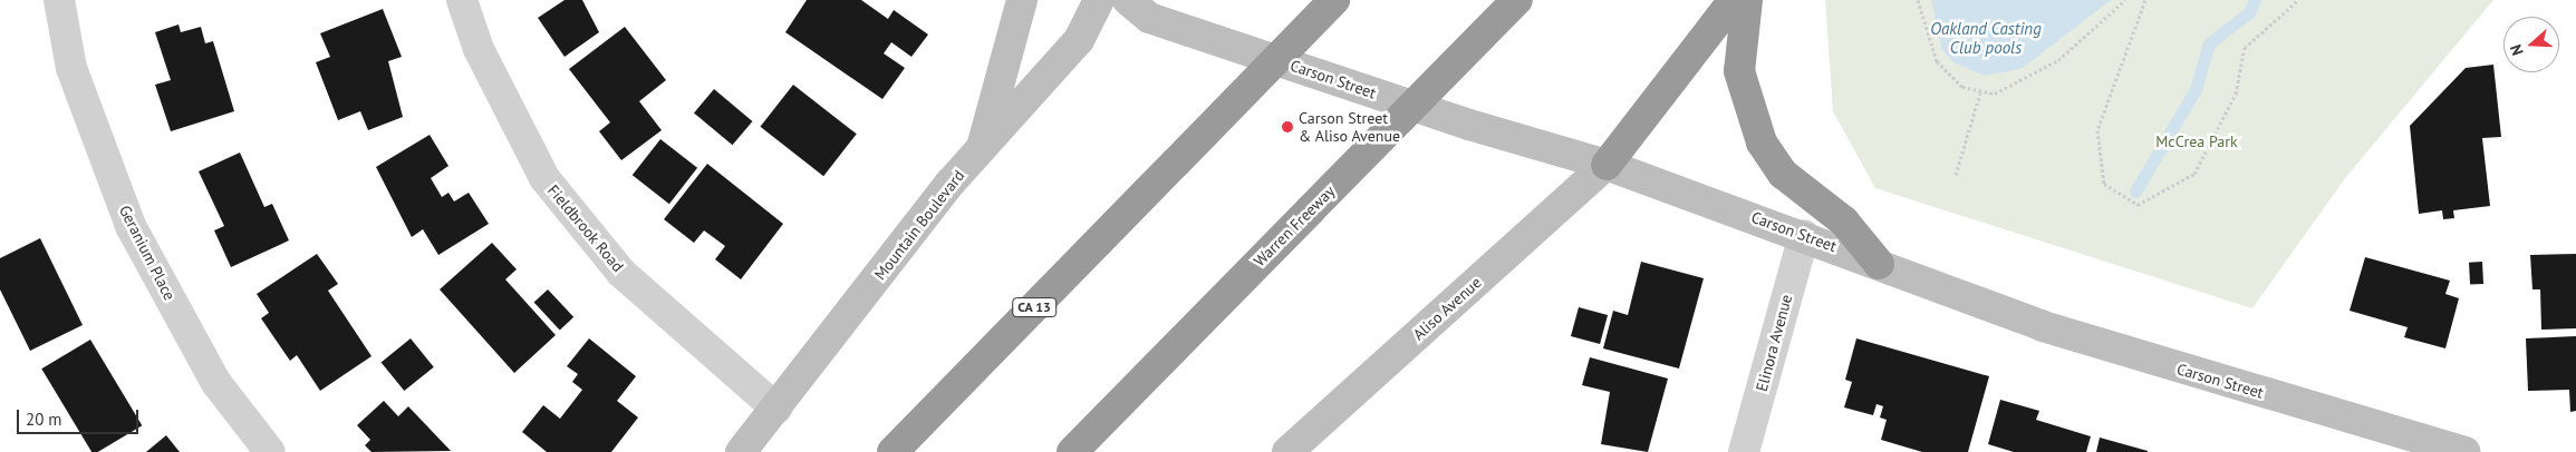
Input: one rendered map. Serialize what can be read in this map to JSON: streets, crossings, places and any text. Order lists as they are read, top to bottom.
{
  "streets": {
    "highway": ["Warren Freeway", "CA 13"],
    "street": [
      "Carson Street",
      "Mountain Boulevard",
      "Fieldbrook Road",
      "Geranium Place",
      "Aliso Avenue",
      "Elinora Avenue"
    ]
  },
  "crossings": [
    ["Carson Street", "Aliso Avenue"],
    ["Carson Street", "Elinora Avenue"],
    ["Mountain Boulevard", "Fieldbrook Road"]
  ],
  "water": ["Oakland Casting Club pools"],
  "parks": ["McCrea Park"],
  "places": ["Carson Street & Aliso Avenue"],
  "scale_bar": "20 m",
  "north": "left"
}
